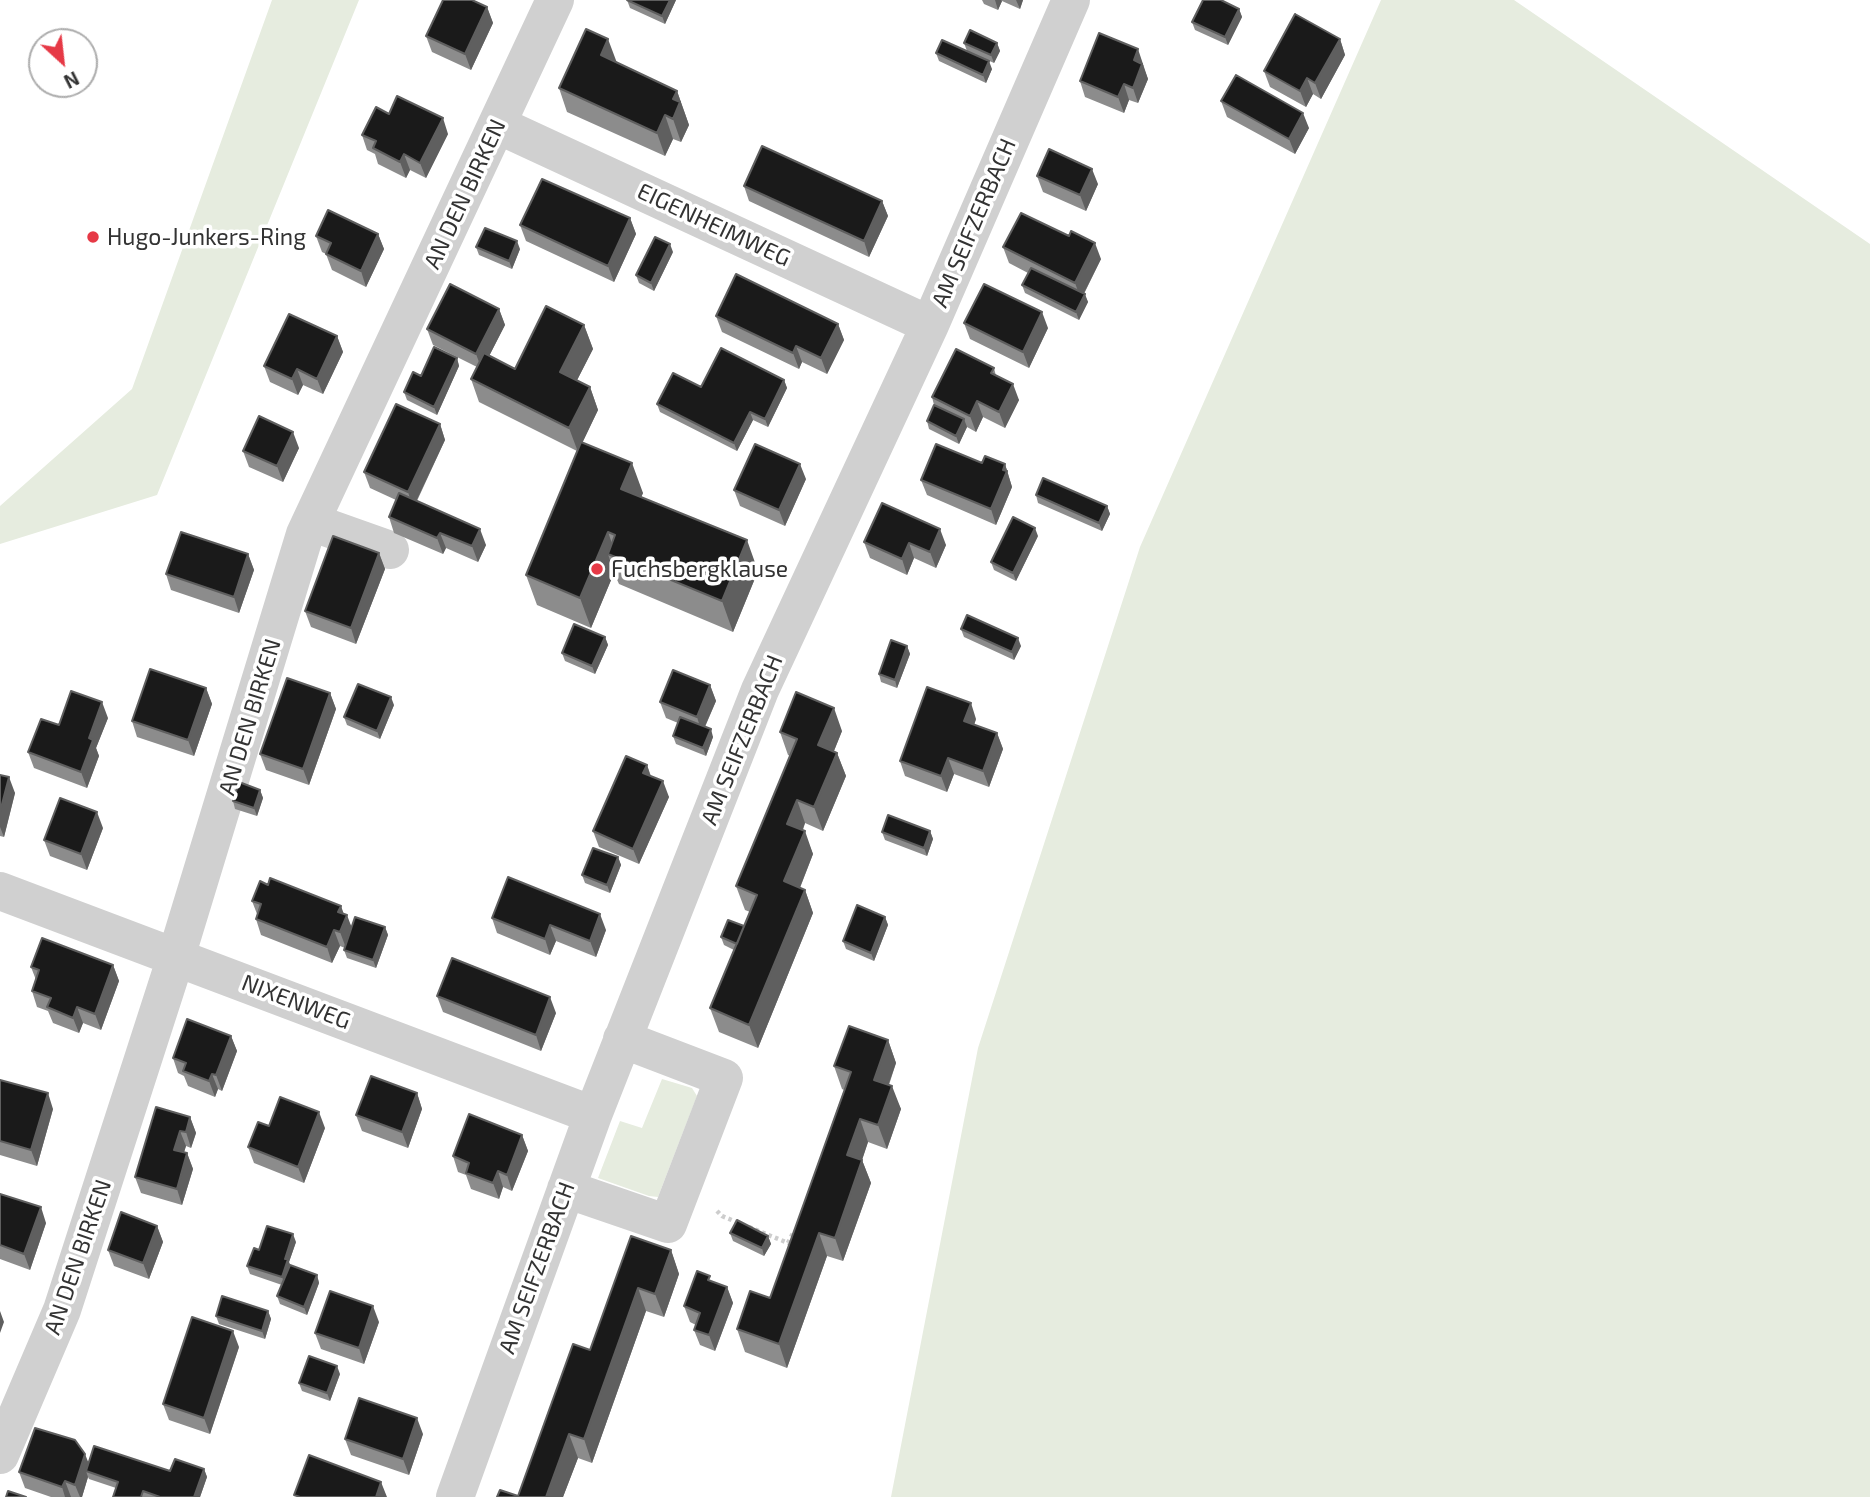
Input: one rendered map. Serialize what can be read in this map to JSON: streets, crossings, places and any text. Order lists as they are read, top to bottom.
{
  "streets": {
    "street": [
      "AN DEN BIRKEN",
      "AM SEIFZERBACH",
      "EIGENHEIMWEG",
      "NIXENWEG"
    ]
  },
  "crossings": [
    ["AN DEN BIRKEN", "EIGENHEIMWEG"],
    ["AN DEN BIRKEN", "NIXENWEG"],
    ["AM SEIFZERBACH", "EIGENHEIMWEG"],
    ["AM SEIFZERBACH", "NIXENWEG"]
  ],
  "places": ["Hugo-Junkers-Ring", "Fuchsbergklause"],
  "north": "bottom right"
}
